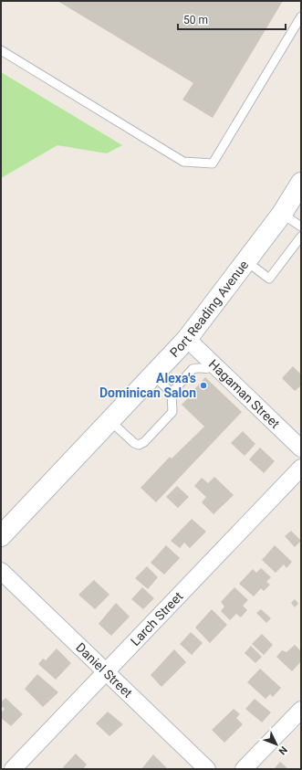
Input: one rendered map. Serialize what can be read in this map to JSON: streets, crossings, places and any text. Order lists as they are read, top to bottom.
{
  "streets": {
    "street": [
      "Port Reading Avenue",
      "Hagaman Street",
      "Larch Street",
      "Daniel Street"
    ]
  },
  "crossings": [
    ["Port Reading Avenue", "Hagaman Street"],
    ["Larch Street", "Daniel Street"]
  ],
  "places": ["Alexa's Dominican Salon"],
  "scale_bar": "50 m",
  "north": "bottom right"
}
